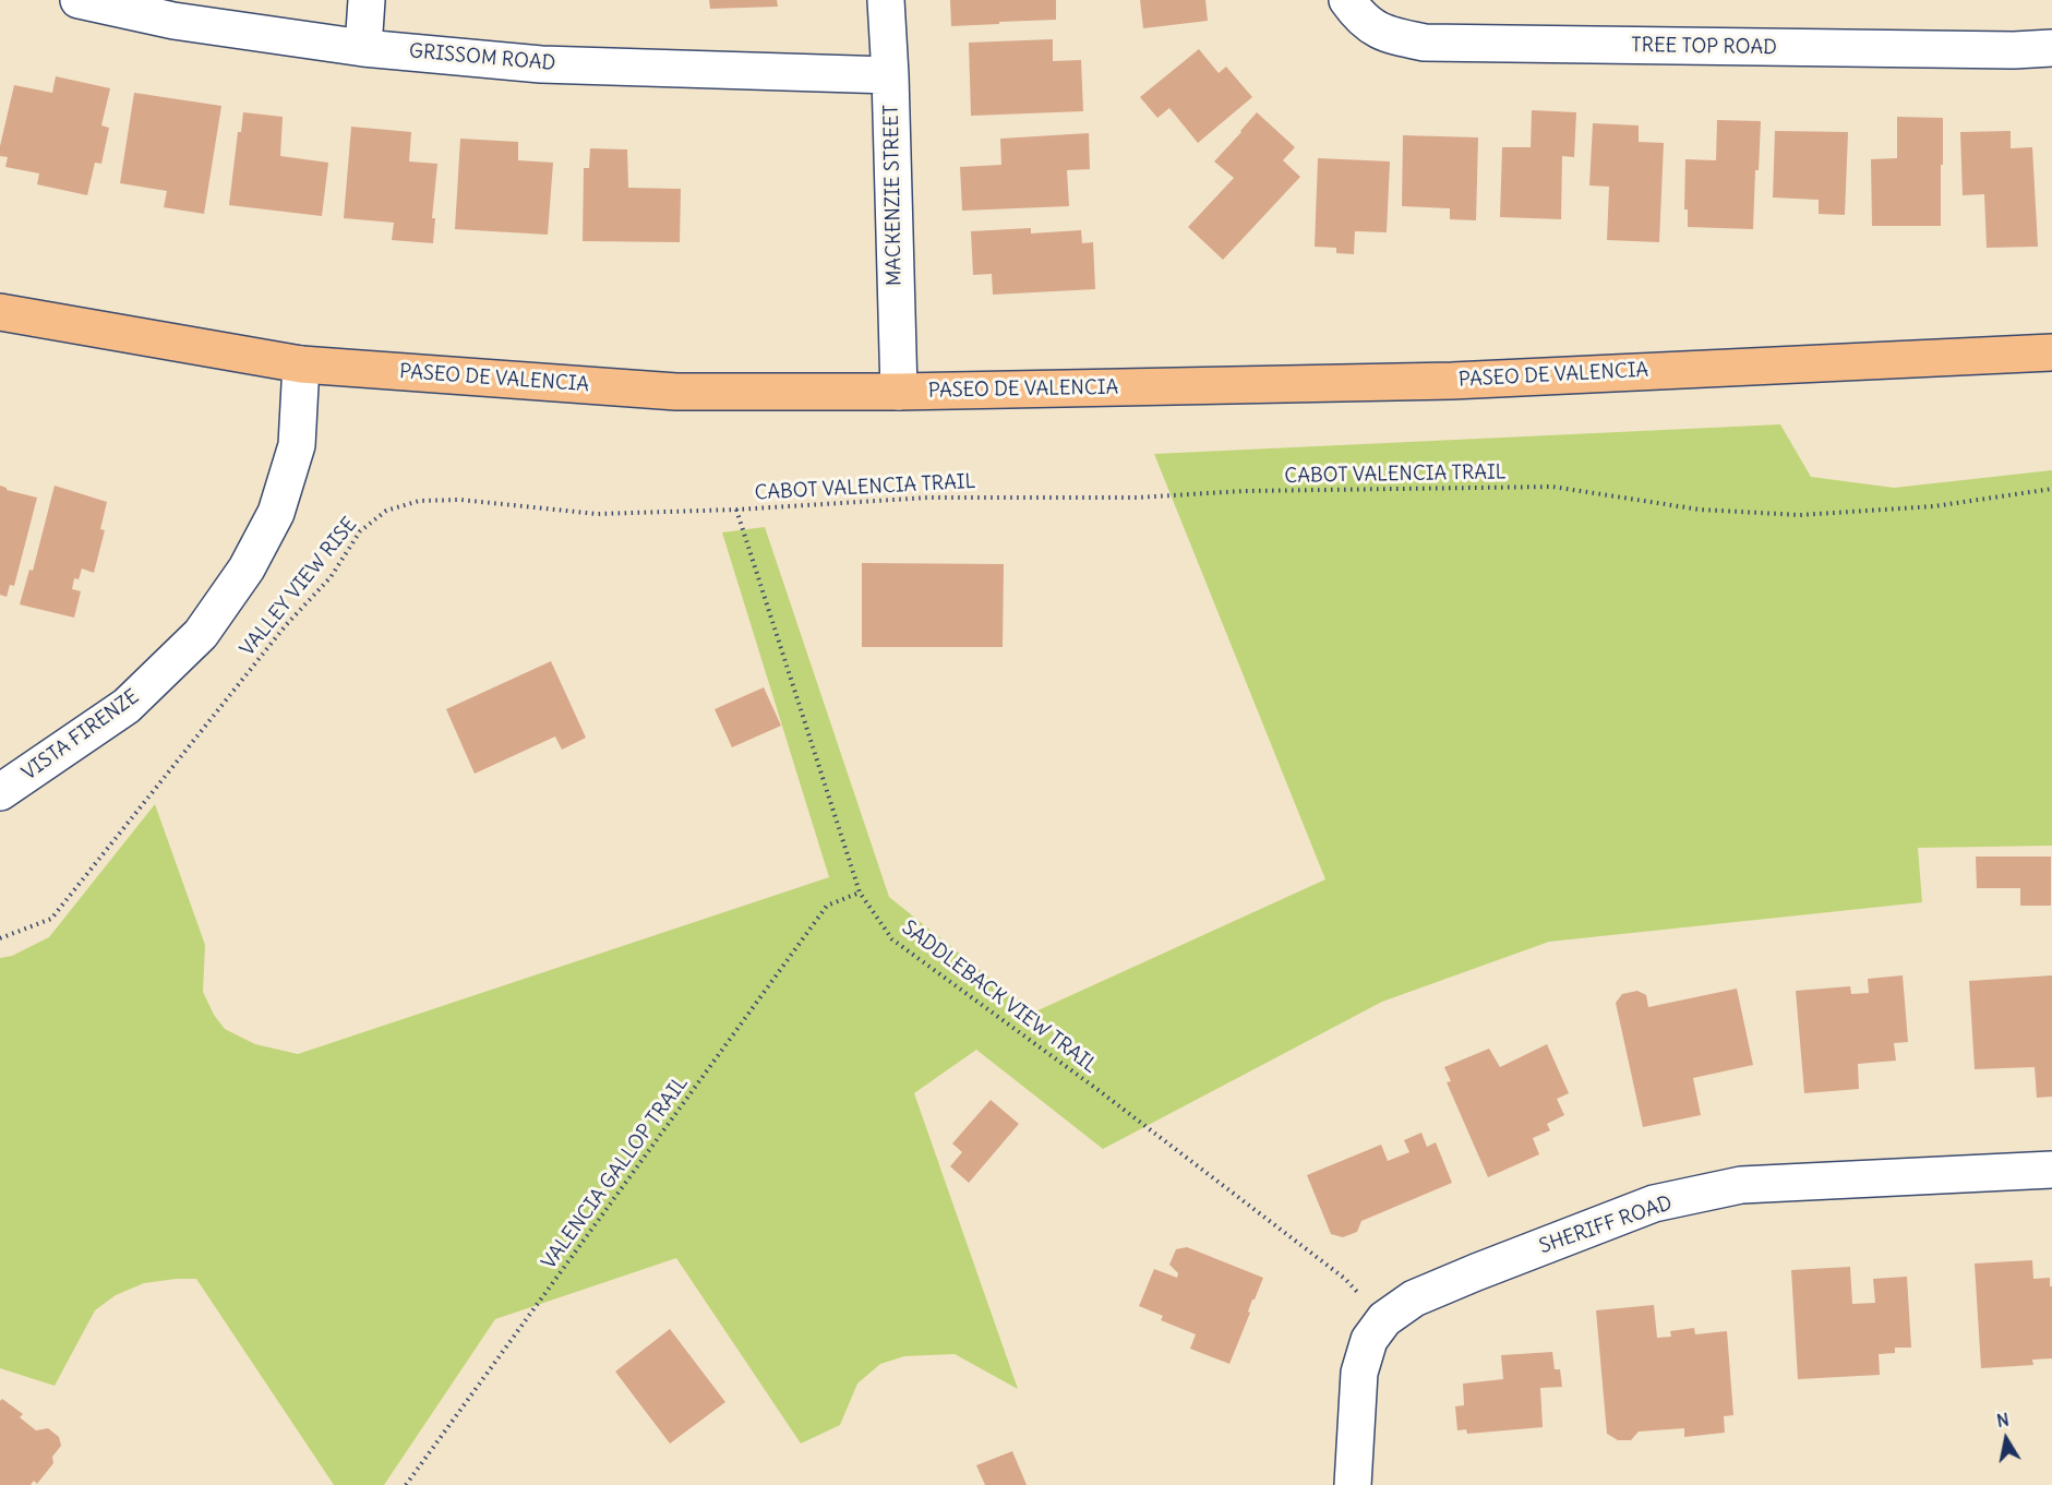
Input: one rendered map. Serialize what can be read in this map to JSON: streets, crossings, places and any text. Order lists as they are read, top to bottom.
{
  "streets": {
    "main road": ["PASEO DE VALENCIA"],
    "street": [
      "TREE TOP ROAD",
      "GRISSOM ROAD",
      "MACKENZIE STREET",
      "VISTA FIRENZE",
      "SHERIFF ROAD"
    ],
    "path": [
      "CABOT VALENCIA TRAIL",
      "VALLEY VIEW RISE",
      "SADDLEBACK VIEW TRAIL",
      "VALENCIA GALLOP TRAIL"
    ]
  },
  "crossings": [
    ["GRISSOM ROAD", "MACKENZIE STREET"],
    ["MACKENZIE STREET", "PASEO DE VALENCIA"],
    ["PASEO DE VALENCIA", "VISTA FIRENZE"],
    ["CABOT VALENCIA TRAIL", "VALLEY VIEW RISE"],
    ["CABOT VALENCIA TRAIL", "SADDLEBACK VIEW TRAIL"],
    ["VALLEY VIEW RISE", "SADDLEBACK VIEW TRAIL"],
    ["SADDLEBACK VIEW TRAIL", "VALENCIA GALLOP TRAIL"],
    ["SADDLEBACK VIEW TRAIL", "SHERIFF ROAD"]
  ],
  "north": "top"
}
